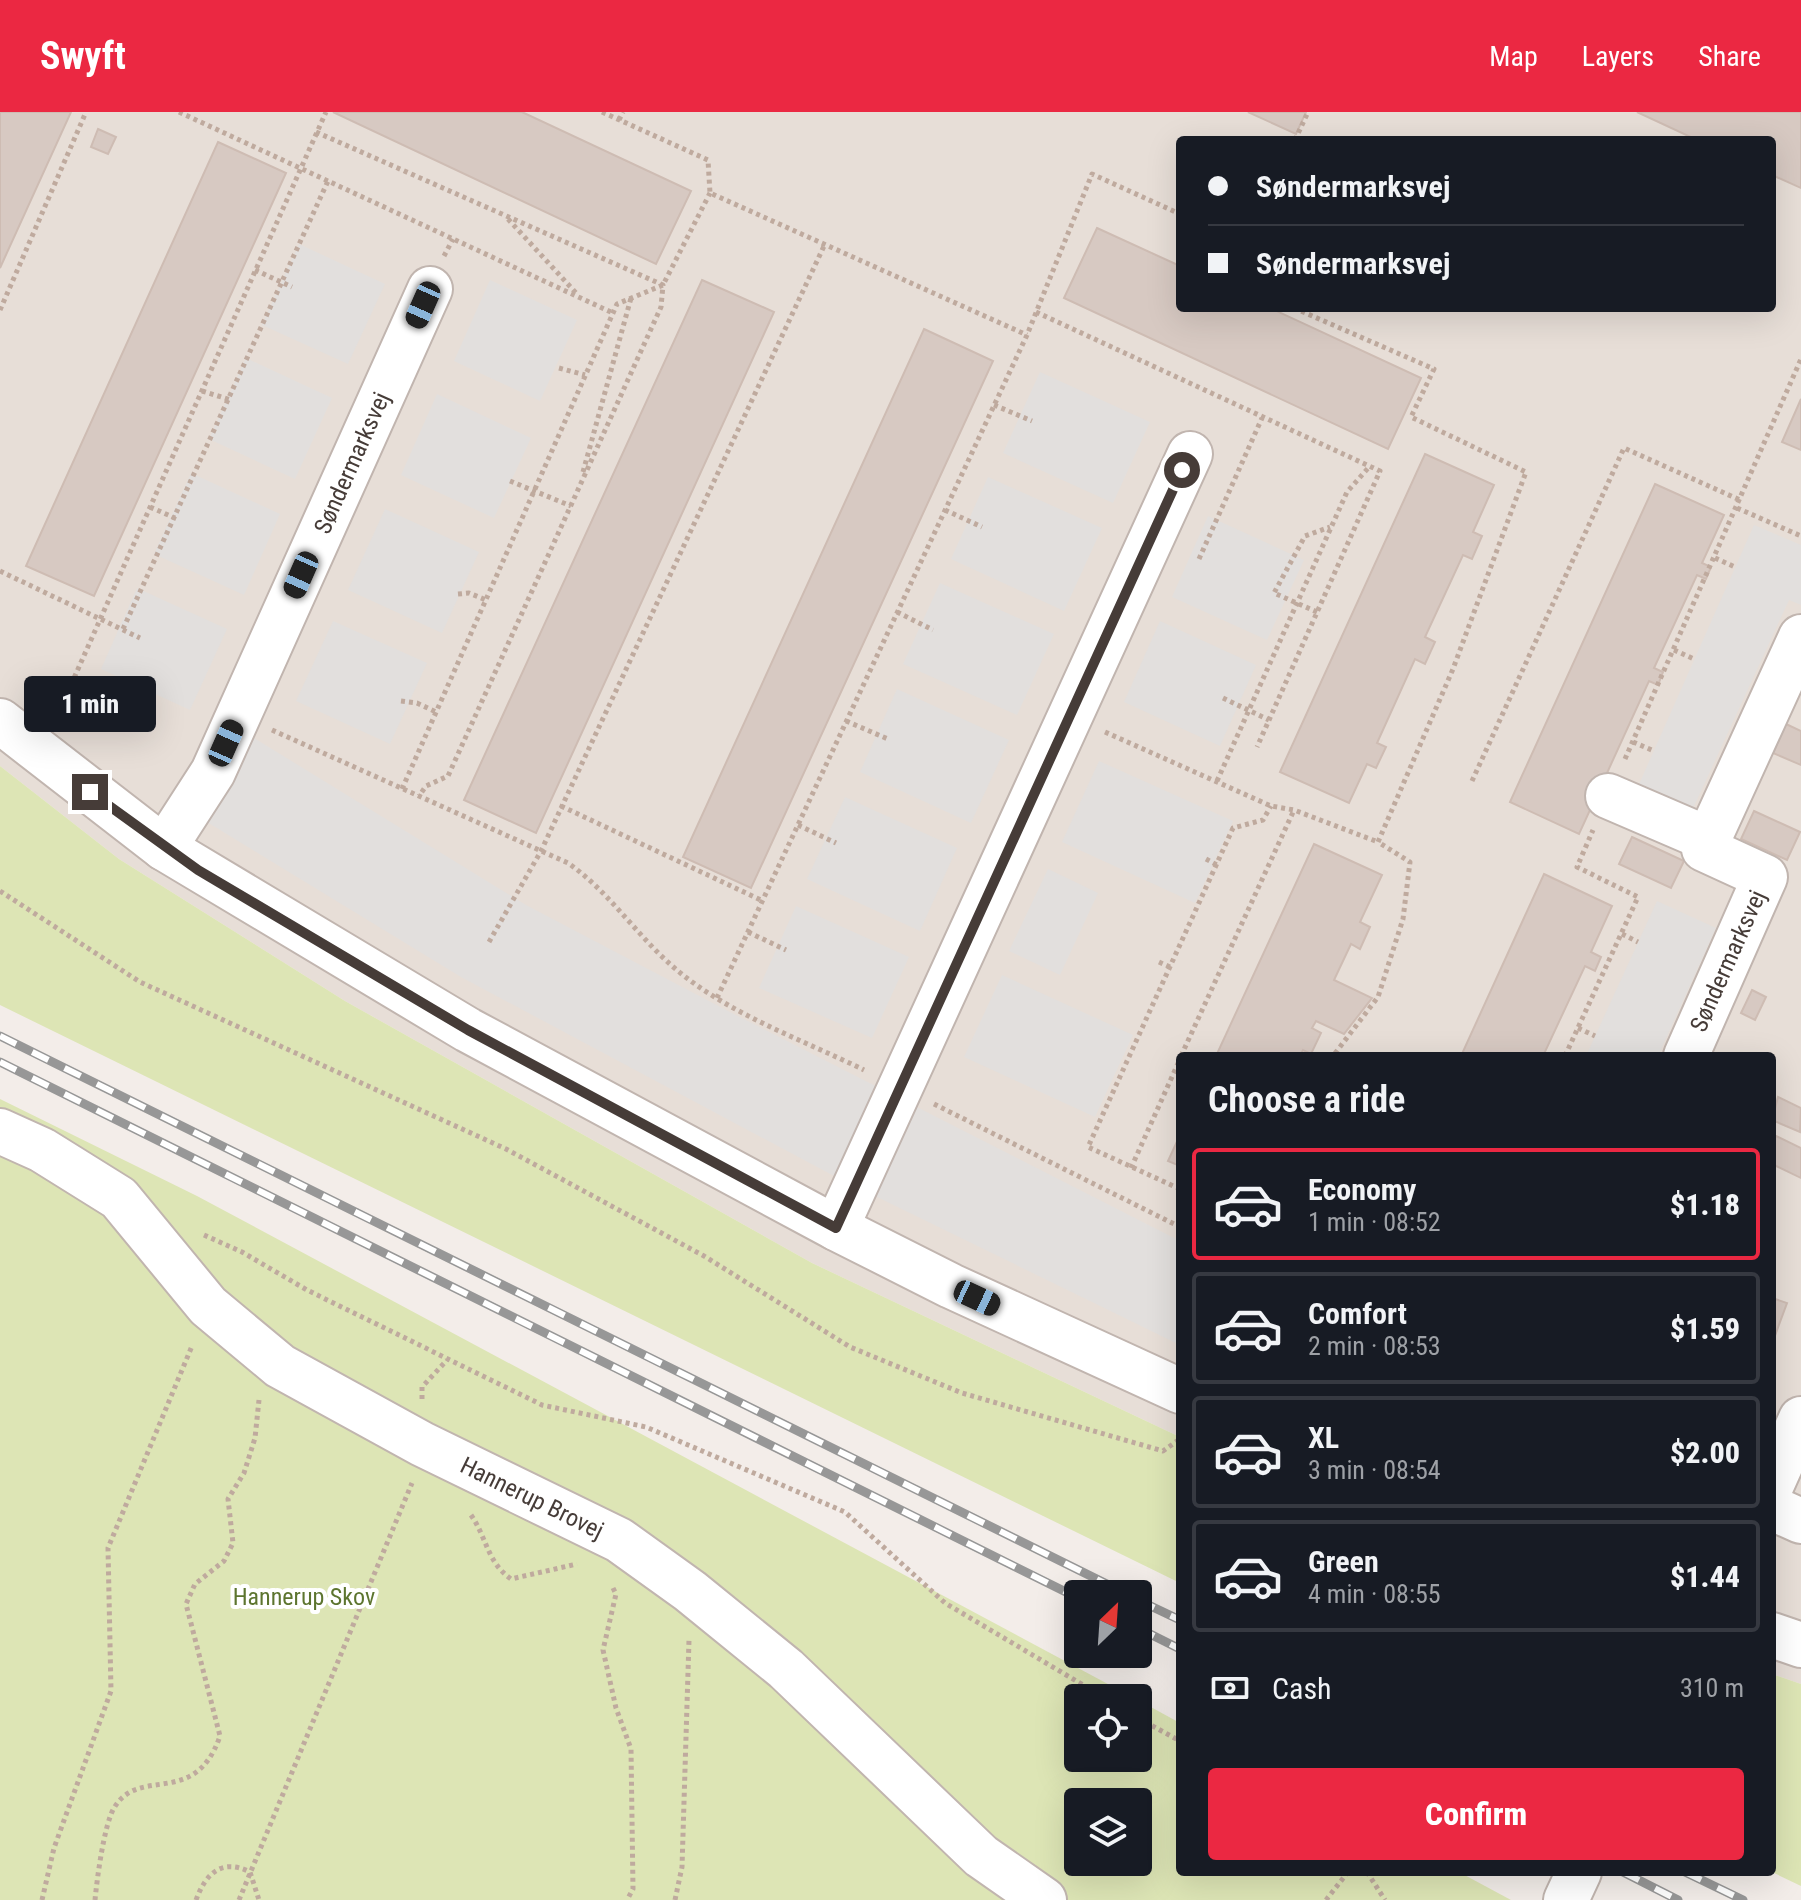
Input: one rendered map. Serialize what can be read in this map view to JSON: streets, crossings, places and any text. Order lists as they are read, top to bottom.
{
  "streets": {
    "street": ["Søndermarksvej", "Hannerup Brovej"]
  },
  "parks": ["Hannerup Skov"],
  "north": "top right",
  "page": {
    "header": "Swyft",
    "nav": ["Map", "Layers", "Share"],
    "banner": ["Søndermarksvej", "Søndermarksvej"],
    "bubble": "1 min",
    "heading": "Choose a ride",
    "list": [
      {
        "name": "Economy",
        "note": "1 min · 08:52",
        "value": "$1.18"
      },
      {
        "name": "Comfort",
        "note": "2 min · 08:53",
        "value": "$1.59"
      },
      {
        "name": "XL",
        "note": "3 min · 08:54",
        "value": "$2.00"
      },
      {
        "name": "Green",
        "note": "4 min · 08:55",
        "value": "$1.44"
      }
    ],
    "pay": ["Cash", "310 m"],
    "buttons": "Confirm"
  }
}
